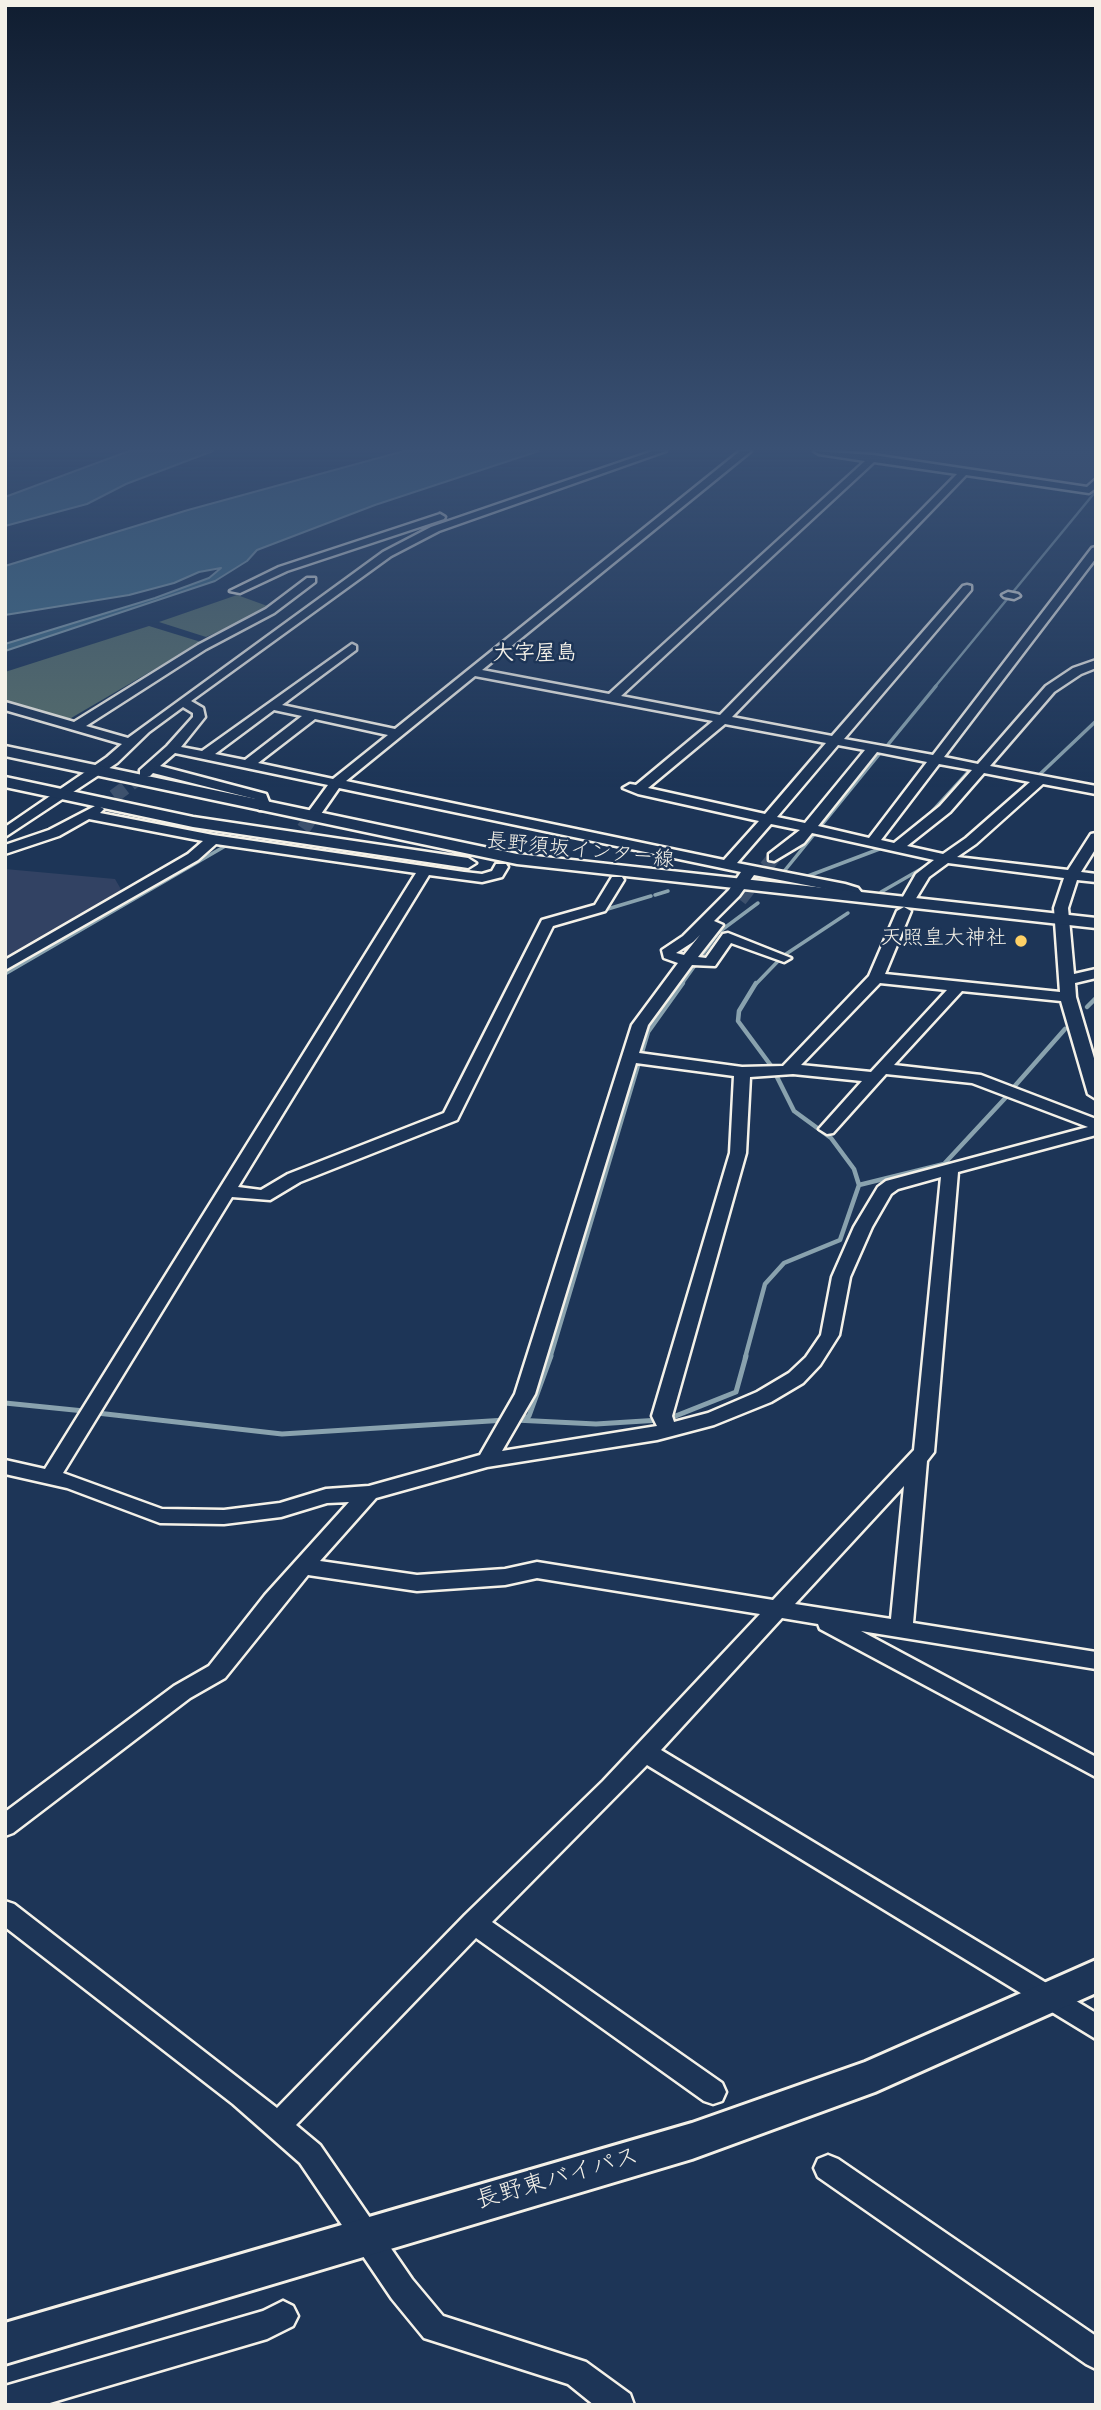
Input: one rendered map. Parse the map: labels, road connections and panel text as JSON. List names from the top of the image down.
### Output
{
  "streets": {
    "highway": ["長野東バイパス"],
    "main road": ["長野須坂インター線"]
  },
  "districts": ["大字屋島"],
  "places": ["天照皇大神社"]
}
